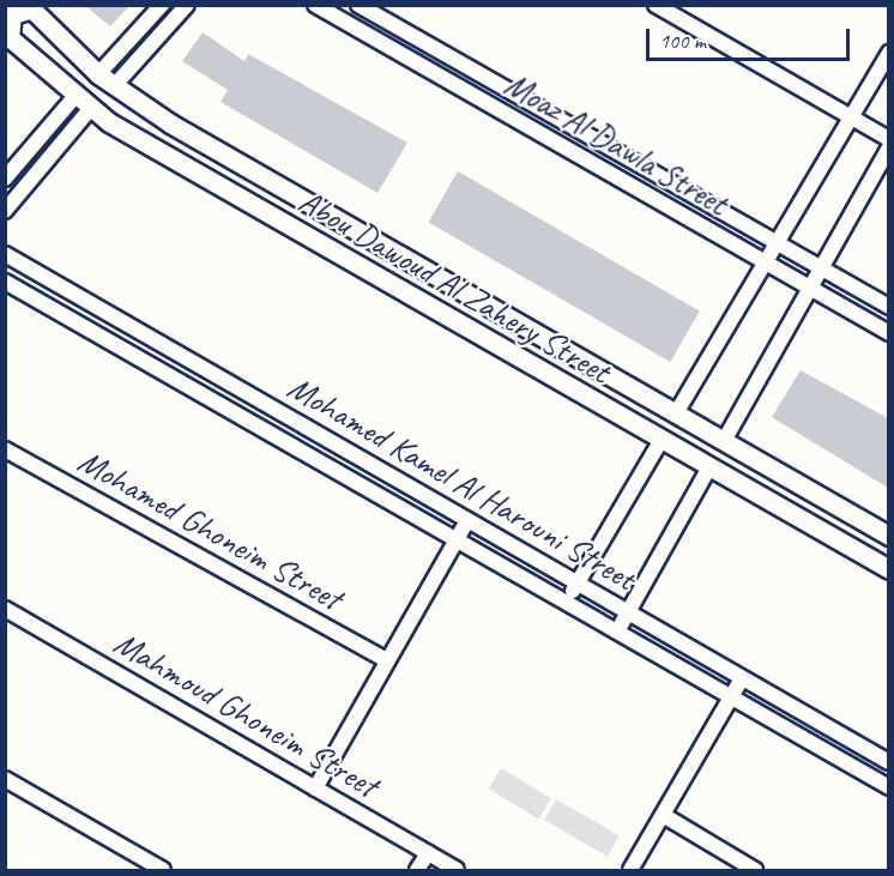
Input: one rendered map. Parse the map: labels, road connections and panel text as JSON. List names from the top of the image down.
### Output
{
  "streets": {
    "street": [
      "Moaz Al Dawla Street",
      "Abou Dawoud Al Zahery Street",
      "Mohamed Kamel Al Harouni Street",
      "Mohamed Ghoneim Street",
      "Mahmoud Ghoneim Street"
    ]
  },
  "scale_bar": "100 m"
}
